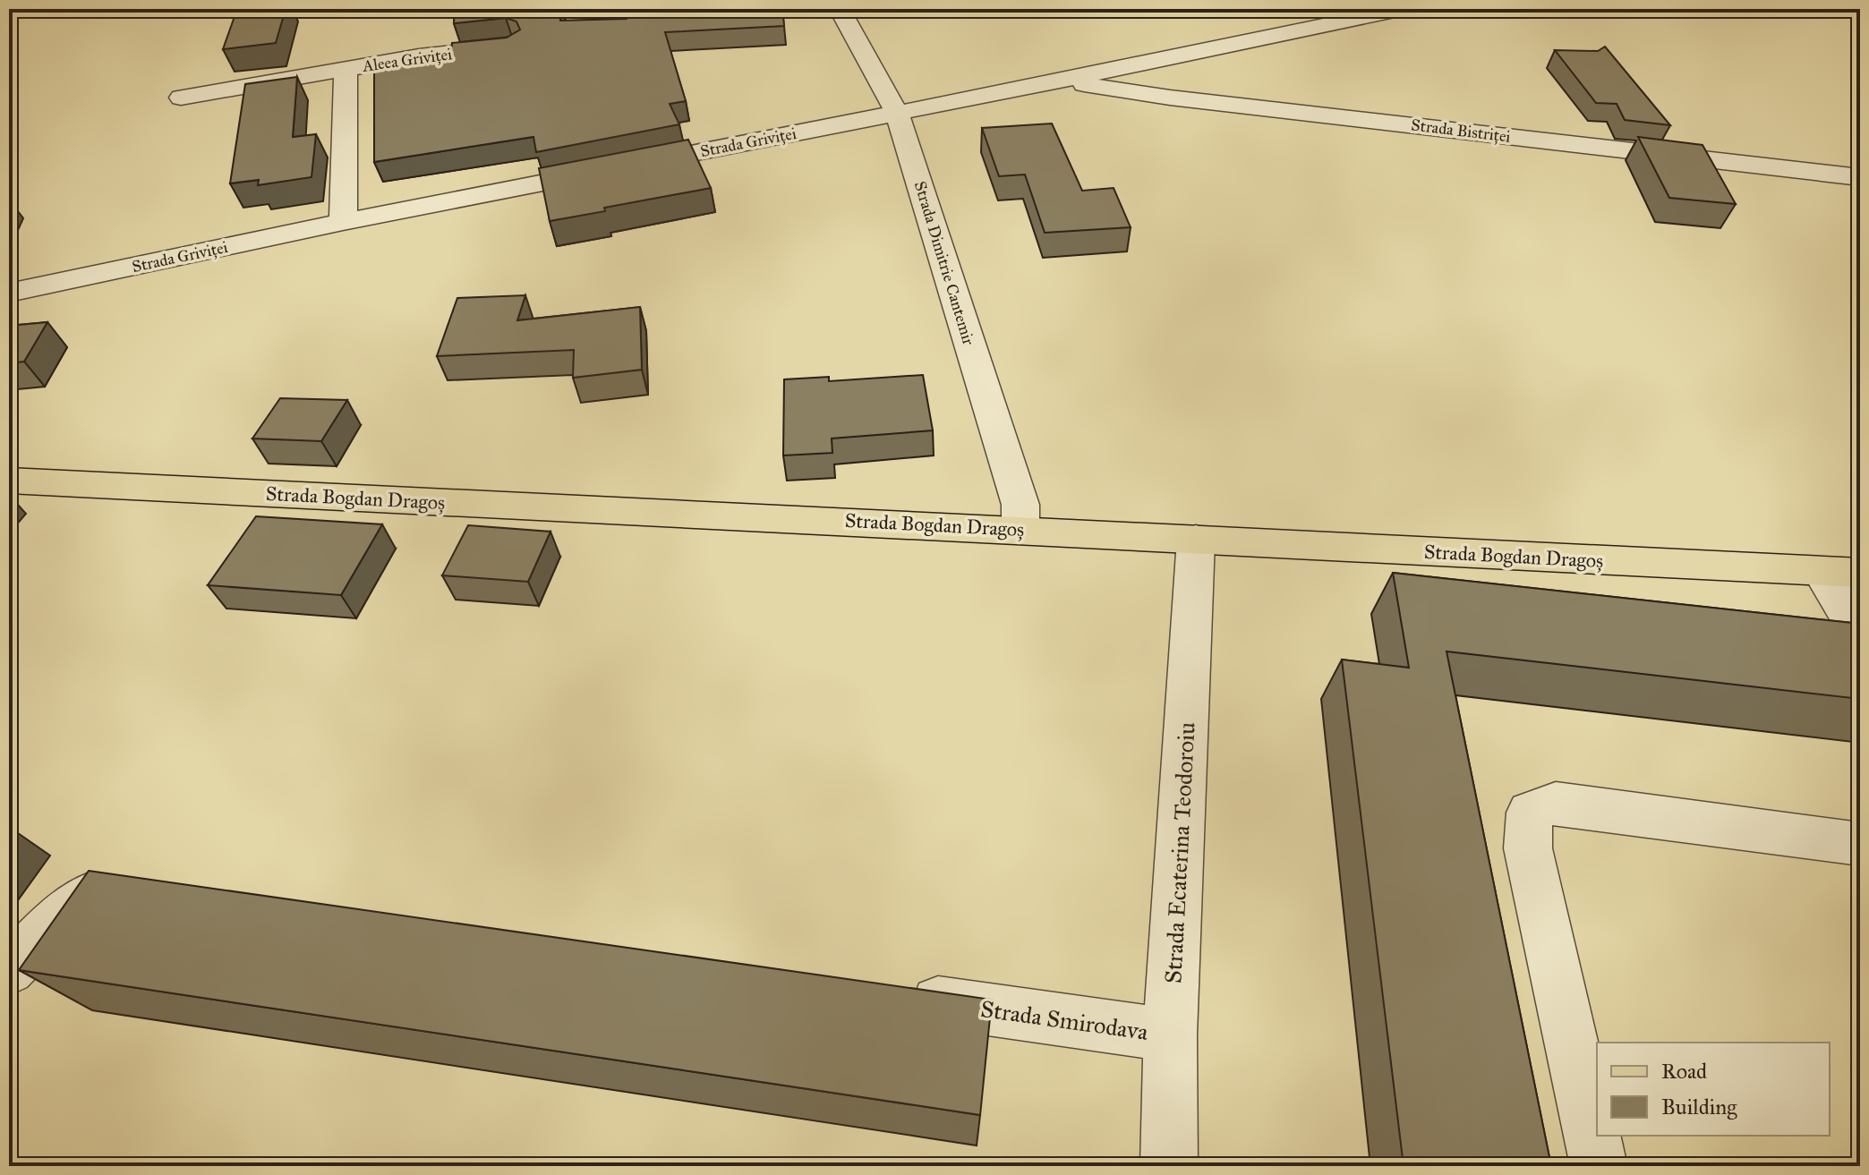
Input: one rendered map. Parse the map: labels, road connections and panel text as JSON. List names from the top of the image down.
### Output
{
  "streets": {
    "main road": ["Strada Bogdan Dragoș"],
    "street": [
      "Aleea Griviței",
      "Strada Bistriței",
      "Strada Griviței",
      "Strada Dimitrie Cantemir",
      "Strada Ecaterina Teodoroiu",
      "Strada Smirodava"
    ]
  },
  "crossings": [
    ["Aleea Griviței", "Strada Griviței"],
    ["Strada Bistriței", "Strada Griviței"],
    ["Strada Griviței", "Strada Dimitrie Cantemir"],
    ["Strada Dimitrie Cantemir", "Strada Bogdan Dragoș"],
    ["Strada Bogdan Dragoș", "Strada Ecaterina Teodoroiu"],
    ["Strada Ecaterina Teodoroiu", "Strada Smirodava"]
  ],
  "legend": ["Road", "Building"]
}
